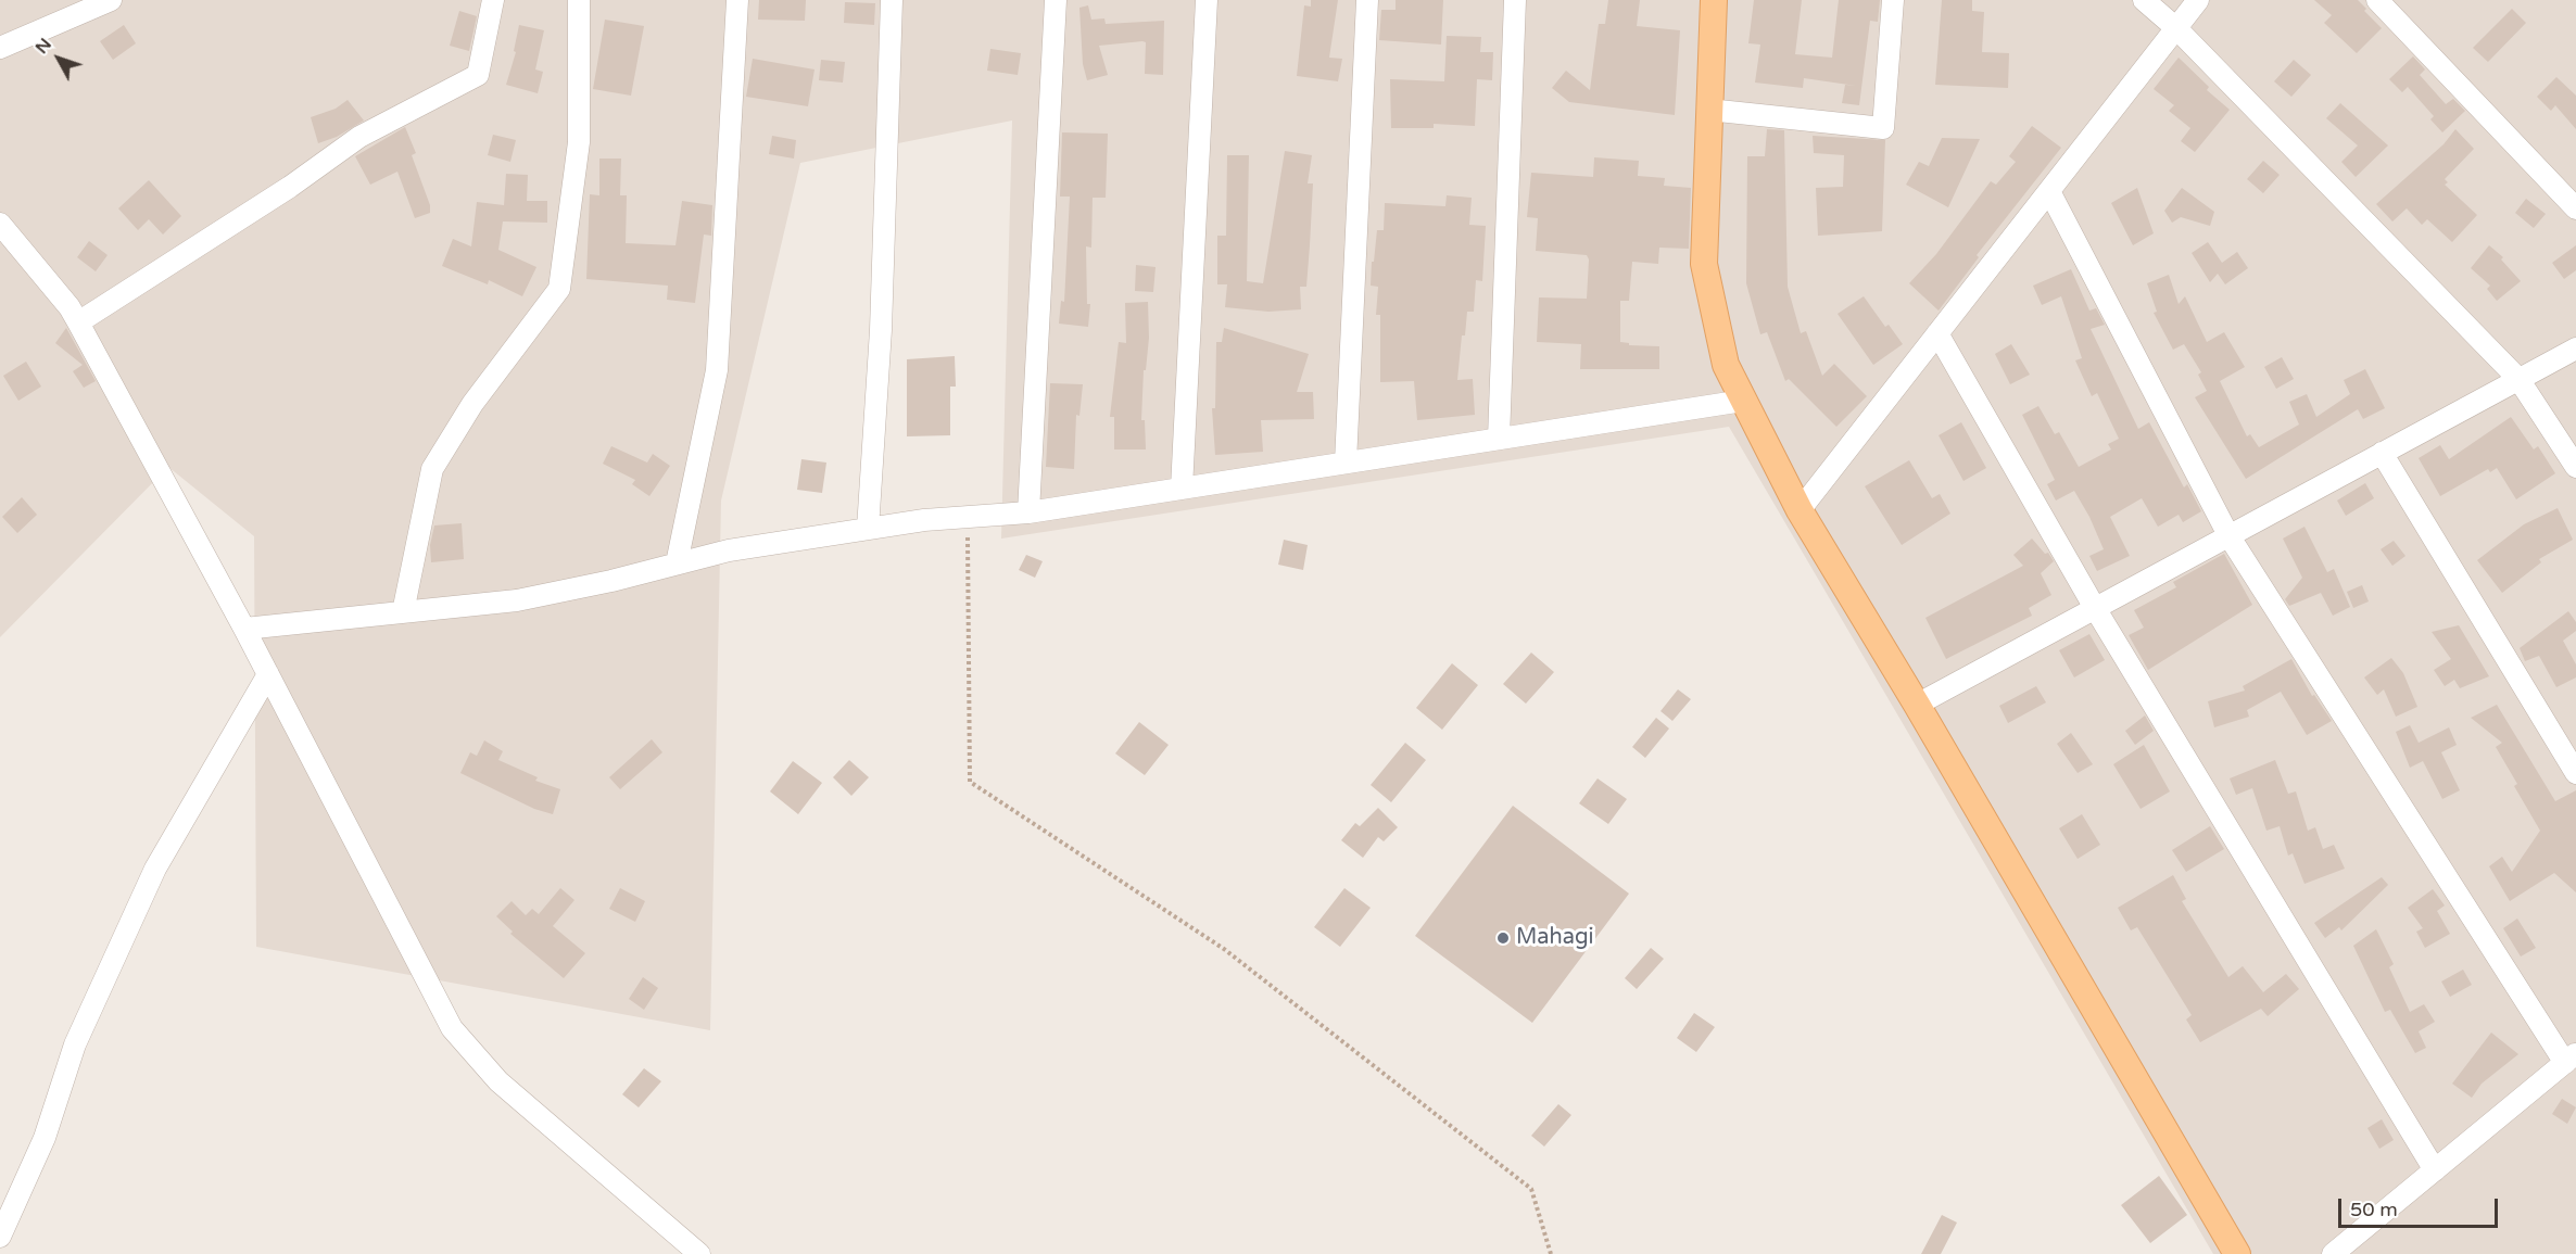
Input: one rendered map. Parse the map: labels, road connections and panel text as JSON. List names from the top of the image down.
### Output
{
  "places": ["Mahagi"],
  "scale_bar": "50 m",
  "north": "top left"
}
